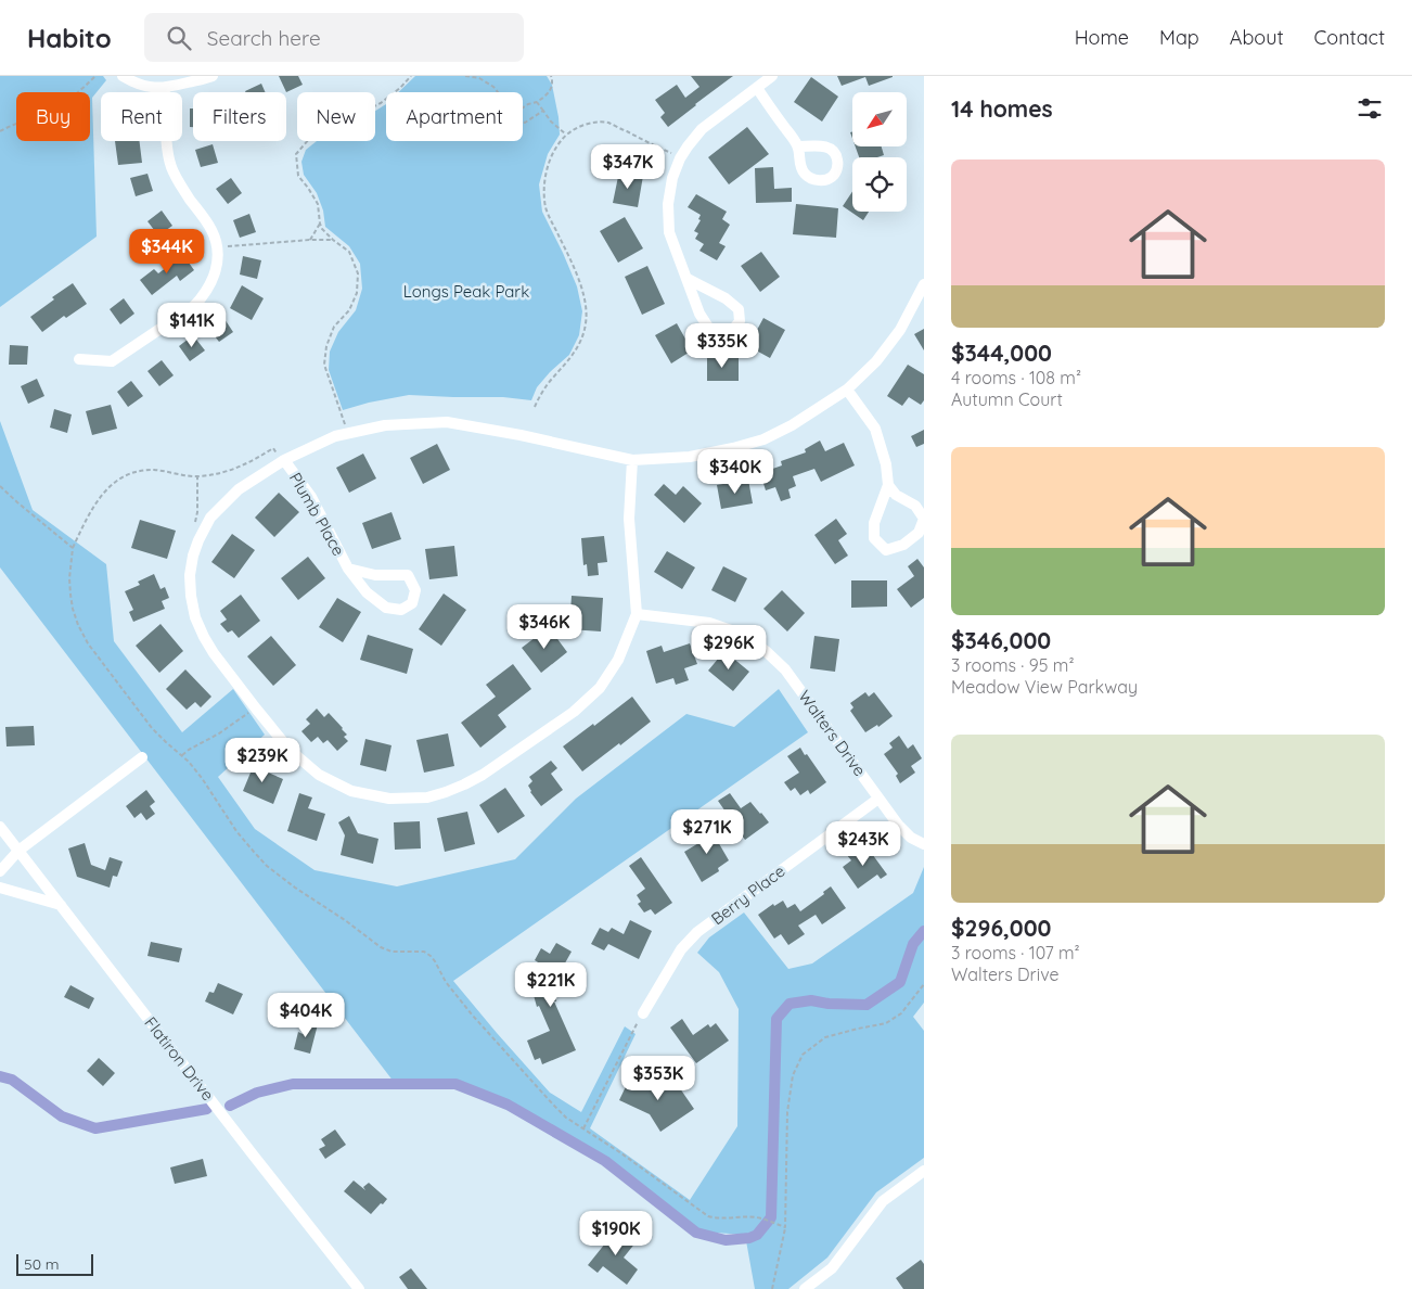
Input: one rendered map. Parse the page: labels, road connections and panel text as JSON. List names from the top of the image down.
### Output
{
  "streets": {
    "street": [
      "Plumb Place",
      "Walters Drive",
      "Berry Place",
      "Flatiron Drive"
    ]
  },
  "crossings": [
    ["Walters Drive", "Berry Place"]
  ],
  "parks": ["Longs Peak Park"],
  "scale_bar": "50 m",
  "north": "bottom left",
  "page": {
    "header": "Habito",
    "search": "Search here",
    "nav": [
      "Home",
      "Map",
      "About",
      "Contact"
    ],
    "heading": "14 homes",
    "chip": [
      "Buy",
      "Rent",
      "Filters",
      "New",
      "Apartment"
    ],
    "list": [
      {
        "name": "$344,000",
        "note": "4 rooms · 108 m² · Autumn Court"
      },
      {
        "name": "$346,000",
        "note": "3 rooms · 95 m² · Meadow View Parkway"
      },
      {
        "name": "$296,000",
        "note": "3 rooms · 107 m² · Walters Drive"
      }
    ],
    "price": [
      "$347K",
      "$344K",
      "$141K",
      "$335K",
      "$340K",
      "$346K",
      "$296K",
      "$239K",
      "$271K",
      "$243K",
      "$221K",
      "$404K",
      "$353K",
      "$190K"
    ],
    "scale": "50 m"
  }
}
